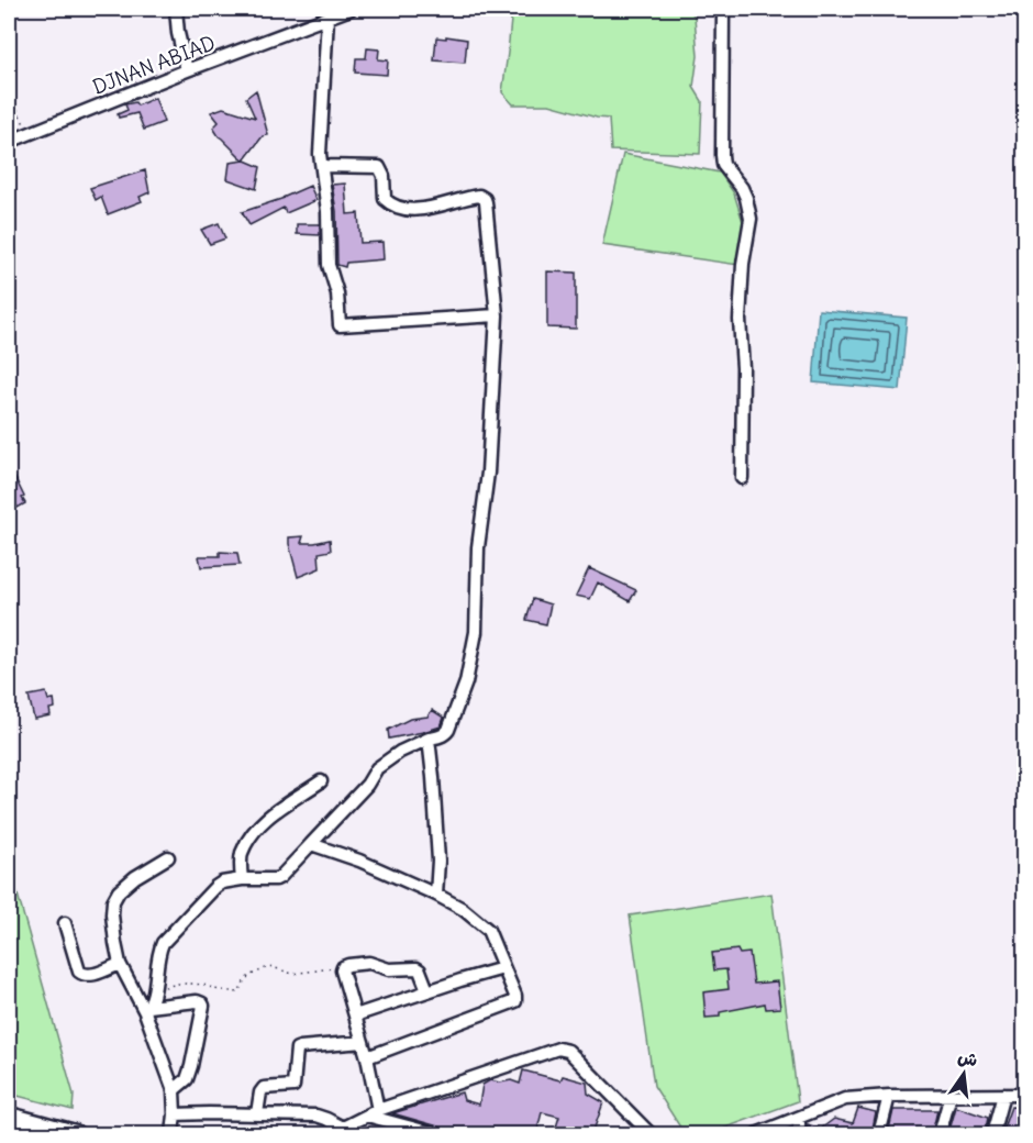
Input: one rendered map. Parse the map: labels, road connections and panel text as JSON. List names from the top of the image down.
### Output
{
  "streets": {
    "street": ["DJNAN ABIAD"]
  },
  "north": "top"
}
